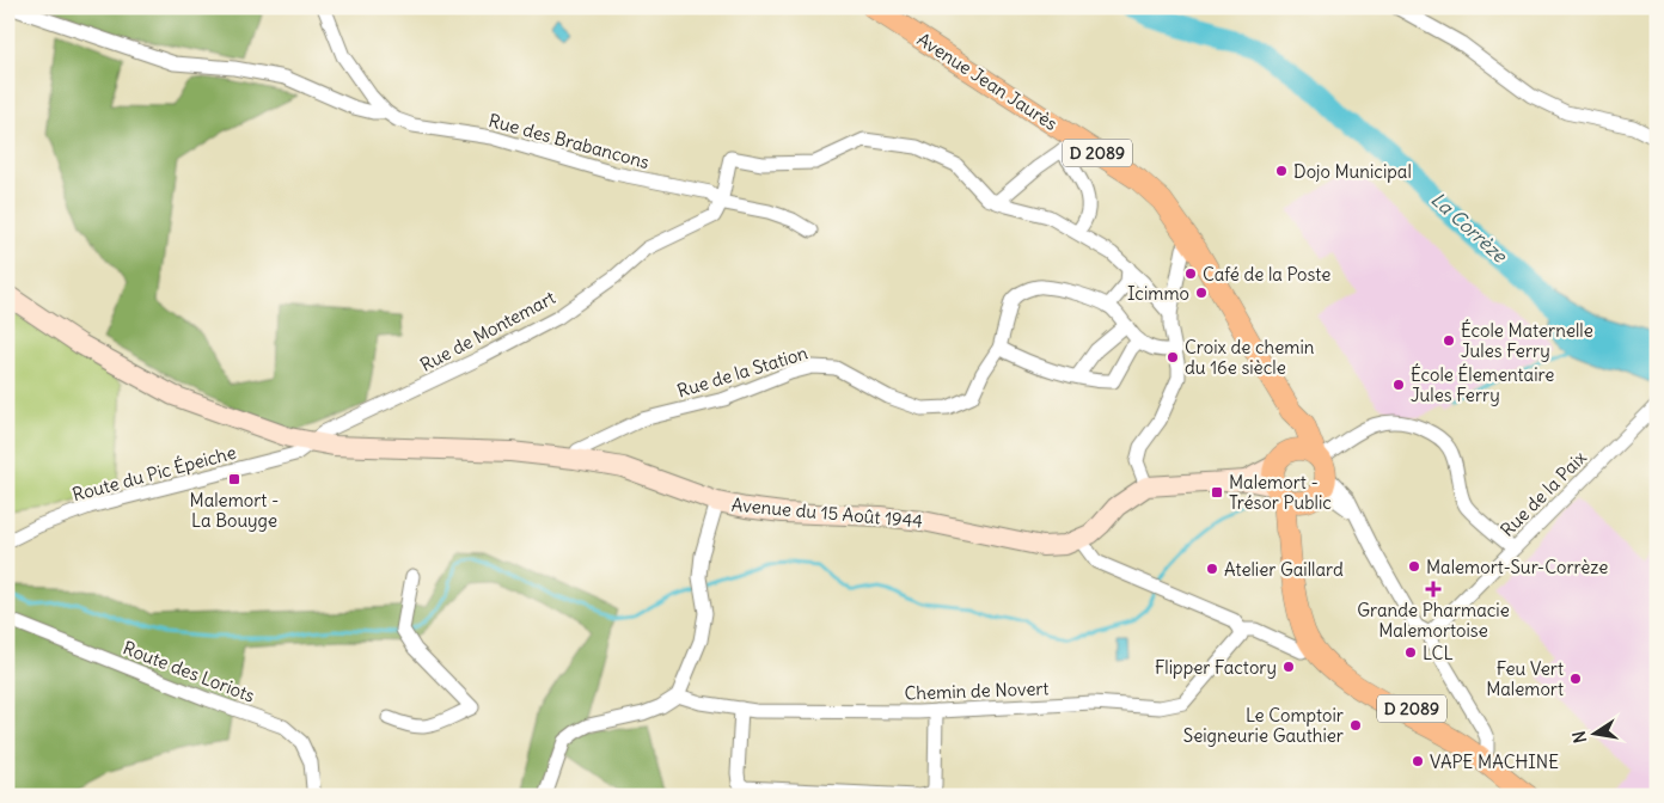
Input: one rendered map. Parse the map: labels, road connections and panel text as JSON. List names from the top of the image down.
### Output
{
  "streets": {
    "main road": ["Avenue Jean Jaurès", "D 2089", "Avenue du 15 Août 1944"],
    "street": [
      "Rue des Brabancons",
      "Rue de Montemart",
      "Rue de la Station",
      "Route du Pic Épeiche",
      "Rue de la Paix",
      "Route des Loriots",
      "Chemin de Novert"
    ]
  },
  "crossings": [
    ["Avenue Jean Jaurès", "D 2089"],
    ["Avenue Jean Jaurès", "Rue de la Paix"],
    ["Rue des Brabancons", "Rue de Montemart"],
    ["Rue de Montemart", "Route du Pic Épeiche"],
    ["Rue de Montemart", "Avenue du 15 Août 1944"],
    ["Rue de la Station", "Avenue du 15 Août 1944"],
    ["Route du Pic Épeiche", "Avenue du 15 Août 1944"]
  ],
  "water": ["La Corrèze"],
  "places": {
    "other": [
      "Dojo Municipal",
      "Café de la Poste",
      "Icimmo",
      "École Maternelle Jules Ferry",
      "Croix de chemin du 16e siècle",
      "École Élementaire Jules Ferry",
      "Malemort-Sur-Corrèze",
      "Atelier Gaillard",
      "LCL",
      "Flipper Factory",
      "Feu Vert Malemort",
      "Le Comptoir Seigneurie Gauthier",
      "VAPE MACHINE"
    ],
    "transit": ["Malemort - La Bouyge", "Malemort - Trésor Public"],
    "health": ["Grande Pharmacie Malemortoise"]
  },
  "north": "left"
}
